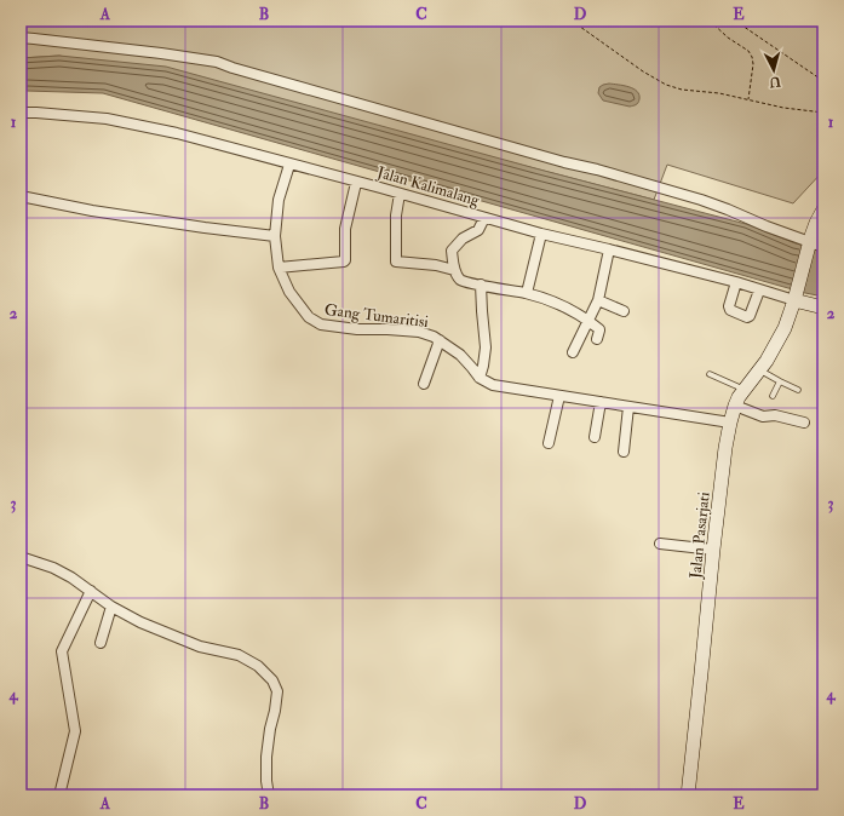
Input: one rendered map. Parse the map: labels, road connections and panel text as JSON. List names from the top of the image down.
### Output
{
  "streets": {
    "main road": ["Jalan Kalimalang", "Jalan Pasarjati"],
    "street": ["Gang Tumaritisi"]
  },
  "crossings": [
    ["Jalan Kalimalang", "Gang Tumaritisi"],
    ["Jalan Kalimalang", "Jalan Pasarjati"],
    ["Gang Tumaritisi", "Jalan Pasarjati"]
  ],
  "north": "bottom",
  "grid": {
    "columns": [
      "A",
      "B",
      "C",
      "D",
      "E"
    ],
    "rows": [
      "1",
      "2",
      "3",
      "4"
    ]
  }
}
